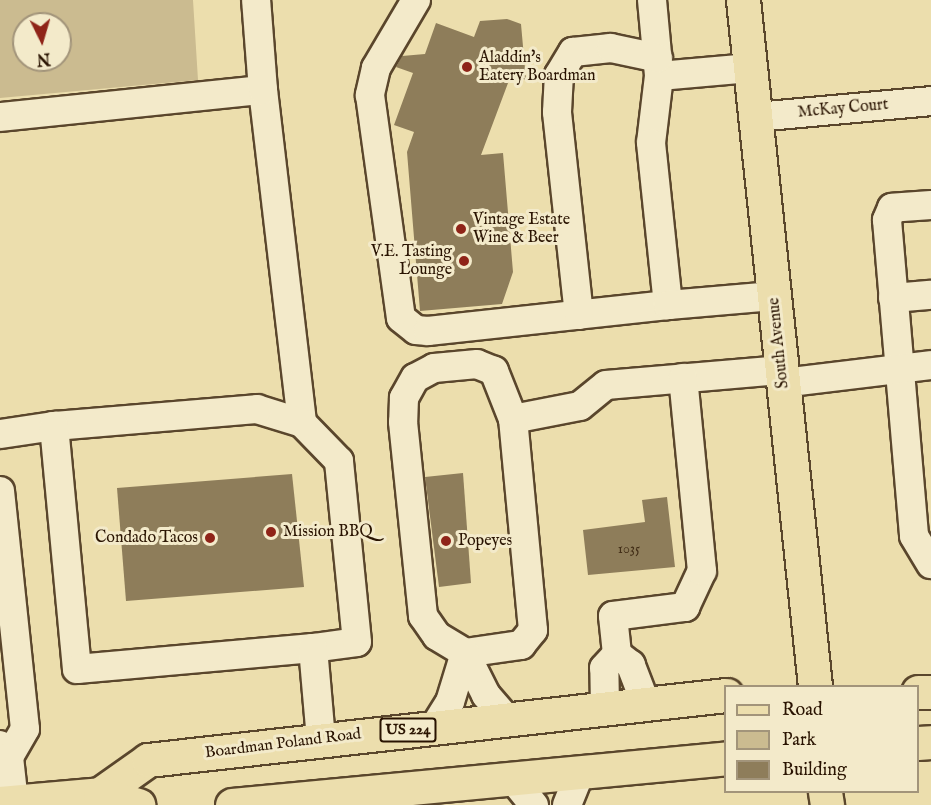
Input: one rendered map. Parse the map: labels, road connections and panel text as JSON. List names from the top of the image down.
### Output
{
  "streets": {
    "main road": ["South Avenue", "US 224", "Boardman Poland Road"],
    "street": ["McKay Court"]
  },
  "crossings": [
    ["McKay Court", "South Avenue"]
  ],
  "places": [
    "Aladdin's Eatery Boardman",
    "Vintage Estate Wine & Beer",
    "V.E. Tasting Lounge",
    "Mission BBQ",
    "Condado Tacos",
    "Popeyes"
  ],
  "house_numbers": ["1035"],
  "legend": ["Road", "Park", "Building"],
  "north": "bottom"
}
